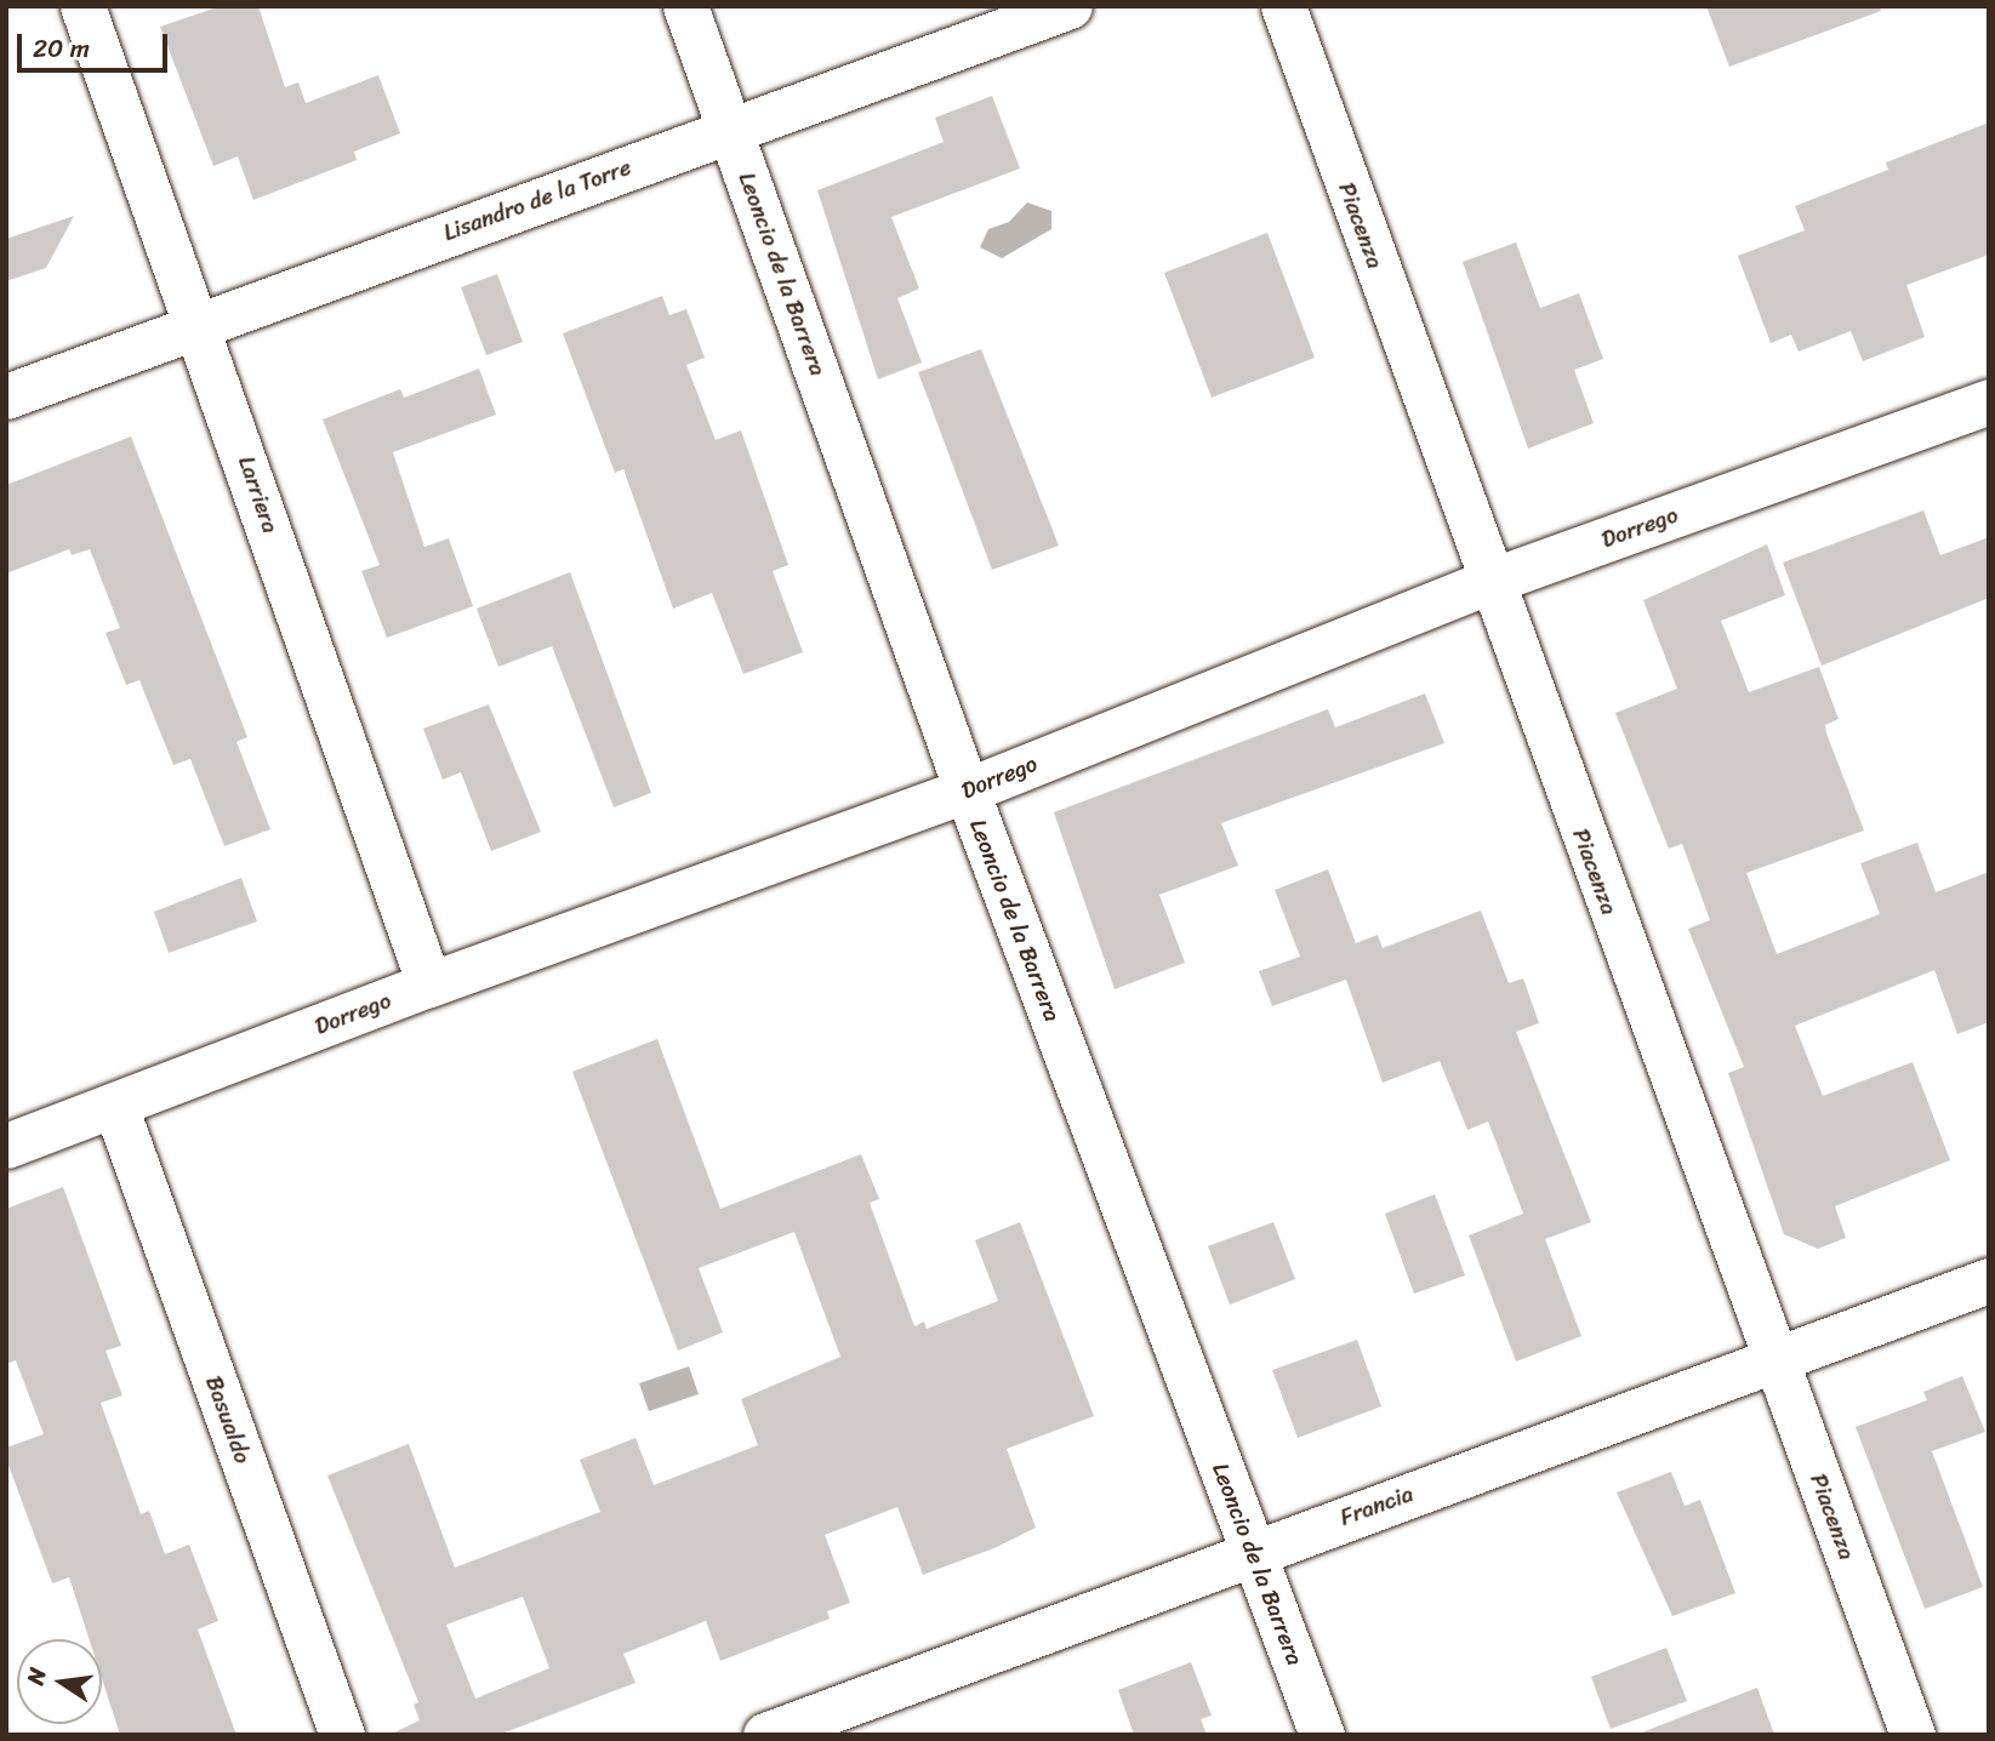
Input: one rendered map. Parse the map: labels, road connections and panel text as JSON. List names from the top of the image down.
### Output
{
  "streets": {
    "street": [
      "Lisandro de la Torre",
      "Piacenza",
      "Leoncio de la Barrera",
      "Larriera",
      "Dorrego",
      "Basualdo",
      "Francia"
    ]
  },
  "crossings": [
    ["Lisandro de la Torre", "Leoncio de la Barrera"],
    ["Lisandro de la Torre", "Larriera"],
    ["Piacenza", "Dorrego"],
    ["Piacenza", "Francia"],
    ["Leoncio de la Barrera", "Dorrego"],
    ["Leoncio de la Barrera", "Francia"],
    ["Larriera", "Dorrego"],
    ["Dorrego", "Basualdo"]
  ],
  "scale_bar": "20 m",
  "north": "left"
}
